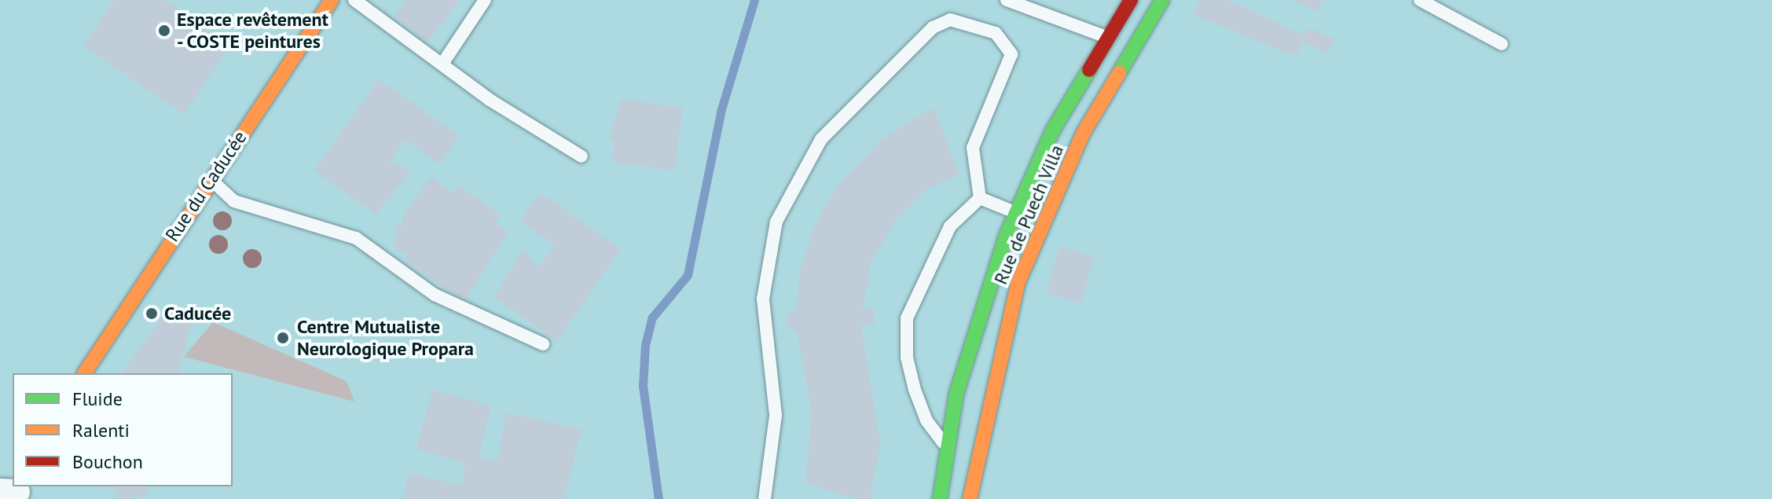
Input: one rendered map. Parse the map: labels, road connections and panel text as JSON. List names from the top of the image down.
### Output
{
  "streets": {
    "main road": ["Rue du Caducée", "Rue de Puech Villa"]
  },
  "places": ["Espace revêtement - COSTE peintures", "Caducée", "Centre Mutualiste Neurologique Propara"],
  "legend": ["Fluide", "Ralenti", "Bouchon"]
}
